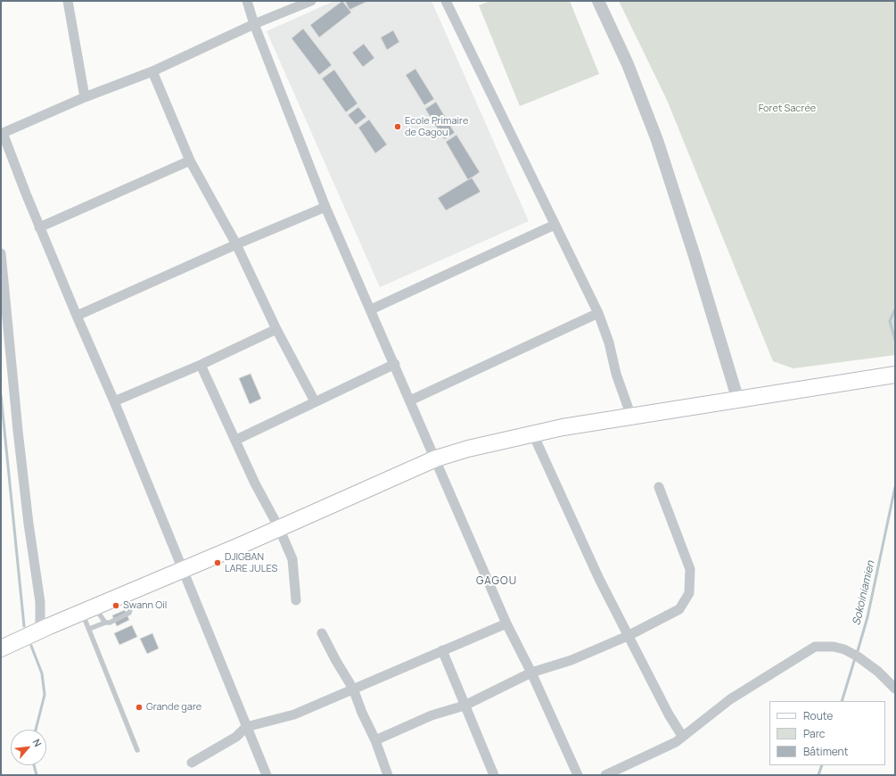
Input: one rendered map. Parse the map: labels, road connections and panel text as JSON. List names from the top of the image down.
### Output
{
  "districts": ["GAGOU"],
  "water": ["Sokoiniamien"],
  "parks": ["Foret Sacrée"],
  "places": [
    "Ecole Primaire de Gagou",
    "DJIGBAN LARE JULES",
    "Swann Oil",
    "Grande gare"
  ],
  "legend": ["Route", "Parc", "Bâtiment"],
  "north": "top right"
}
